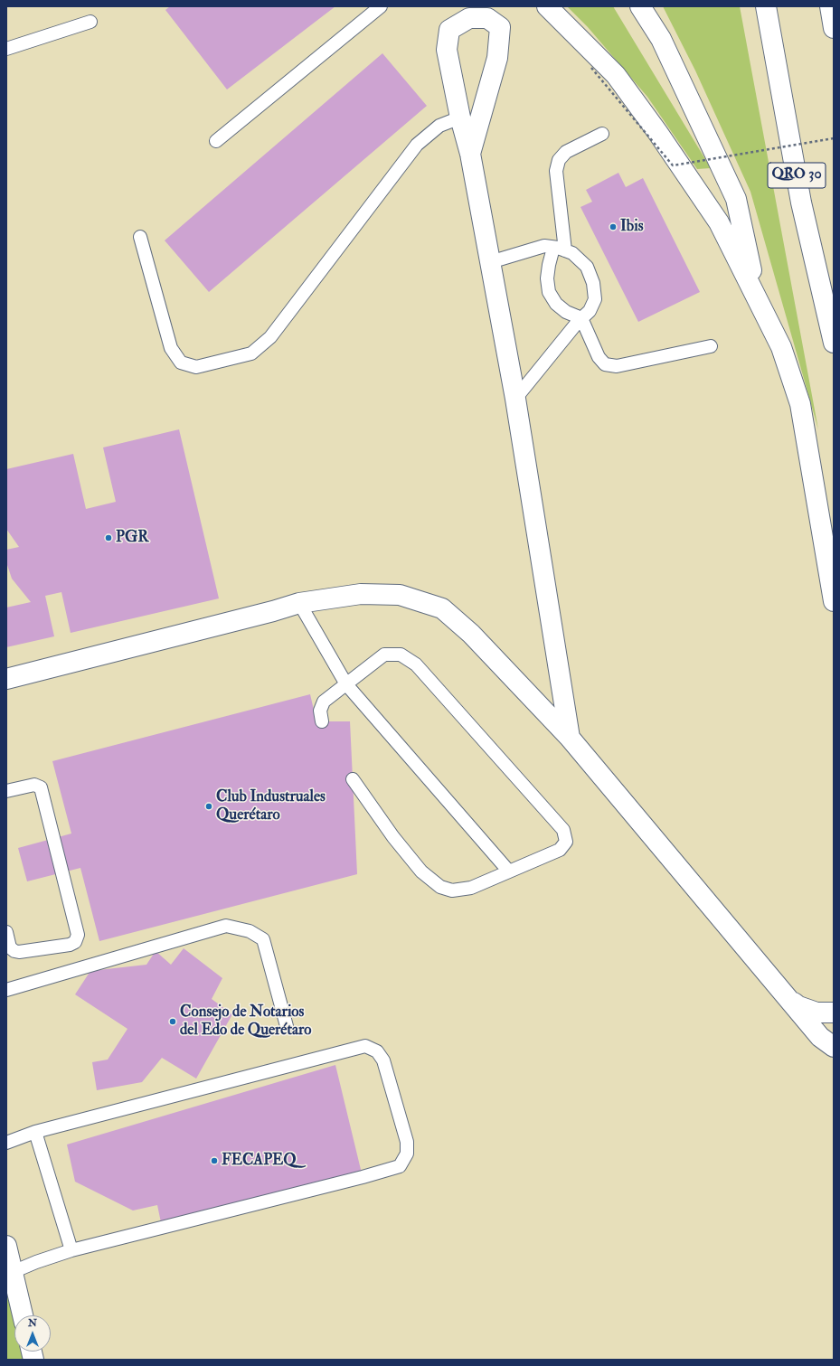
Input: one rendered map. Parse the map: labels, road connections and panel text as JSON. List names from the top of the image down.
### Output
{
  "streets": {
    "main road": ["QRO 30"]
  },
  "places": [
    "Ibis",
    "PGR",
    "Club Industruales Querétaro",
    "Consejo de Notarios del Edo de Querétaro",
    "FECAPEQ"
  ],
  "north": "top"
}
